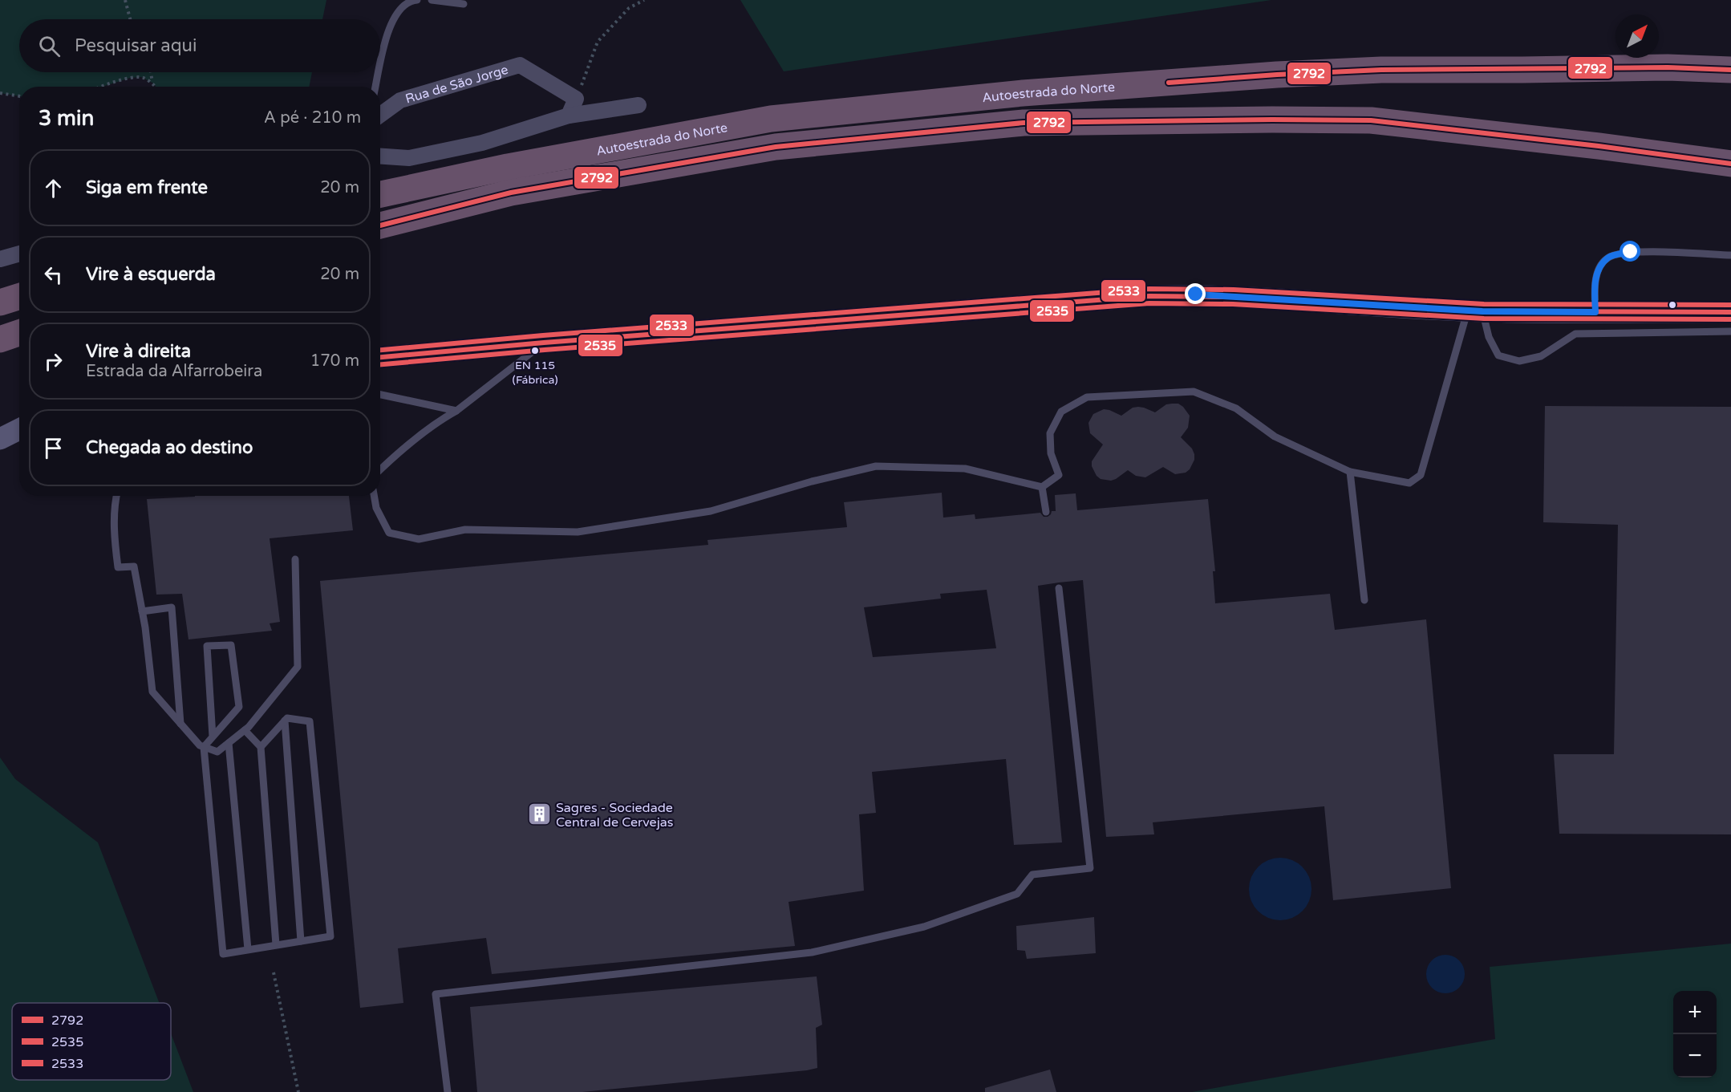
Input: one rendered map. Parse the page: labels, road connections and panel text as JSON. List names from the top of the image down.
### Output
{
  "streets": {
    "highway": ["Autoestrada do Norte"],
    "street": ["Rua de São Jorge"]
  },
  "places": {
    "other": ["EN 115 (Fábrica)"],
    "building": ["Sagres - Sociedade Central de Cervejas"]
  },
  "lines": ["transit line 2792", "transit line 2533", "transit line 2535"],
  "legend": ["2792", "2535", "2533"],
  "north": "top right",
  "page": {
    "search": "Pesquisar aqui",
    "heading": ["3 min", "A pé · 210 m"],
    "list": [
      ["Siga em frente", "20 m"],
      ["Vire à esquerda", "20 m"],
      ["Vire à direita", "Estrada da Alfarrobeira", "170 m"],
      "Chegada ao destino"
    ],
    "map_buttons": ["+", "−"]
  }
}
